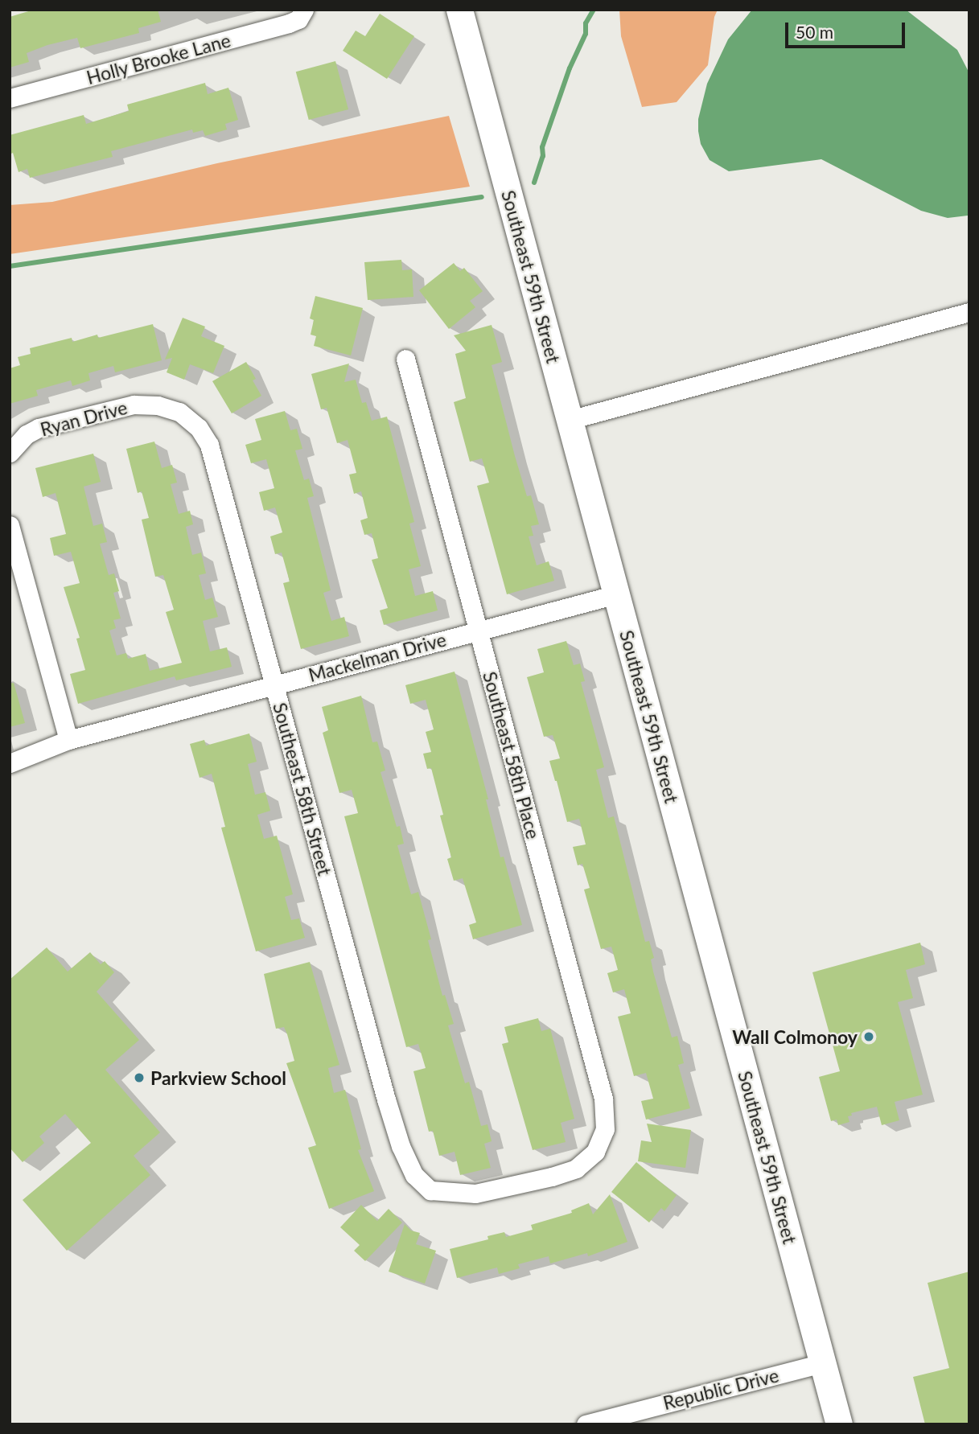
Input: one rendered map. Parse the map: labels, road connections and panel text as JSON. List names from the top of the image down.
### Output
{
  "streets": {
    "main road": ["Southeast 59th Street"],
    "street": [
      "Holly Brooke Lane",
      "Ryan Drive",
      "Mackelman Drive",
      "Southeast 58th Place",
      "Southeast 58th Street",
      "Republic Drive"
    ]
  },
  "crossings": [
    ["Southeast 59th Street", "Mackelman Drive"],
    ["Southeast 59th Street", "Republic Drive"],
    ["Ryan Drive", "Southeast 58th Street"],
    ["Mackelman Drive", "Southeast 58th Place"],
    ["Mackelman Drive", "Southeast 58th Street"],
    ["Southeast 58th Place", "Southeast 58th Street"]
  ],
  "places": ["Wall Colmonoy", "Parkview School"],
  "scale_bar": "50 m"
}
